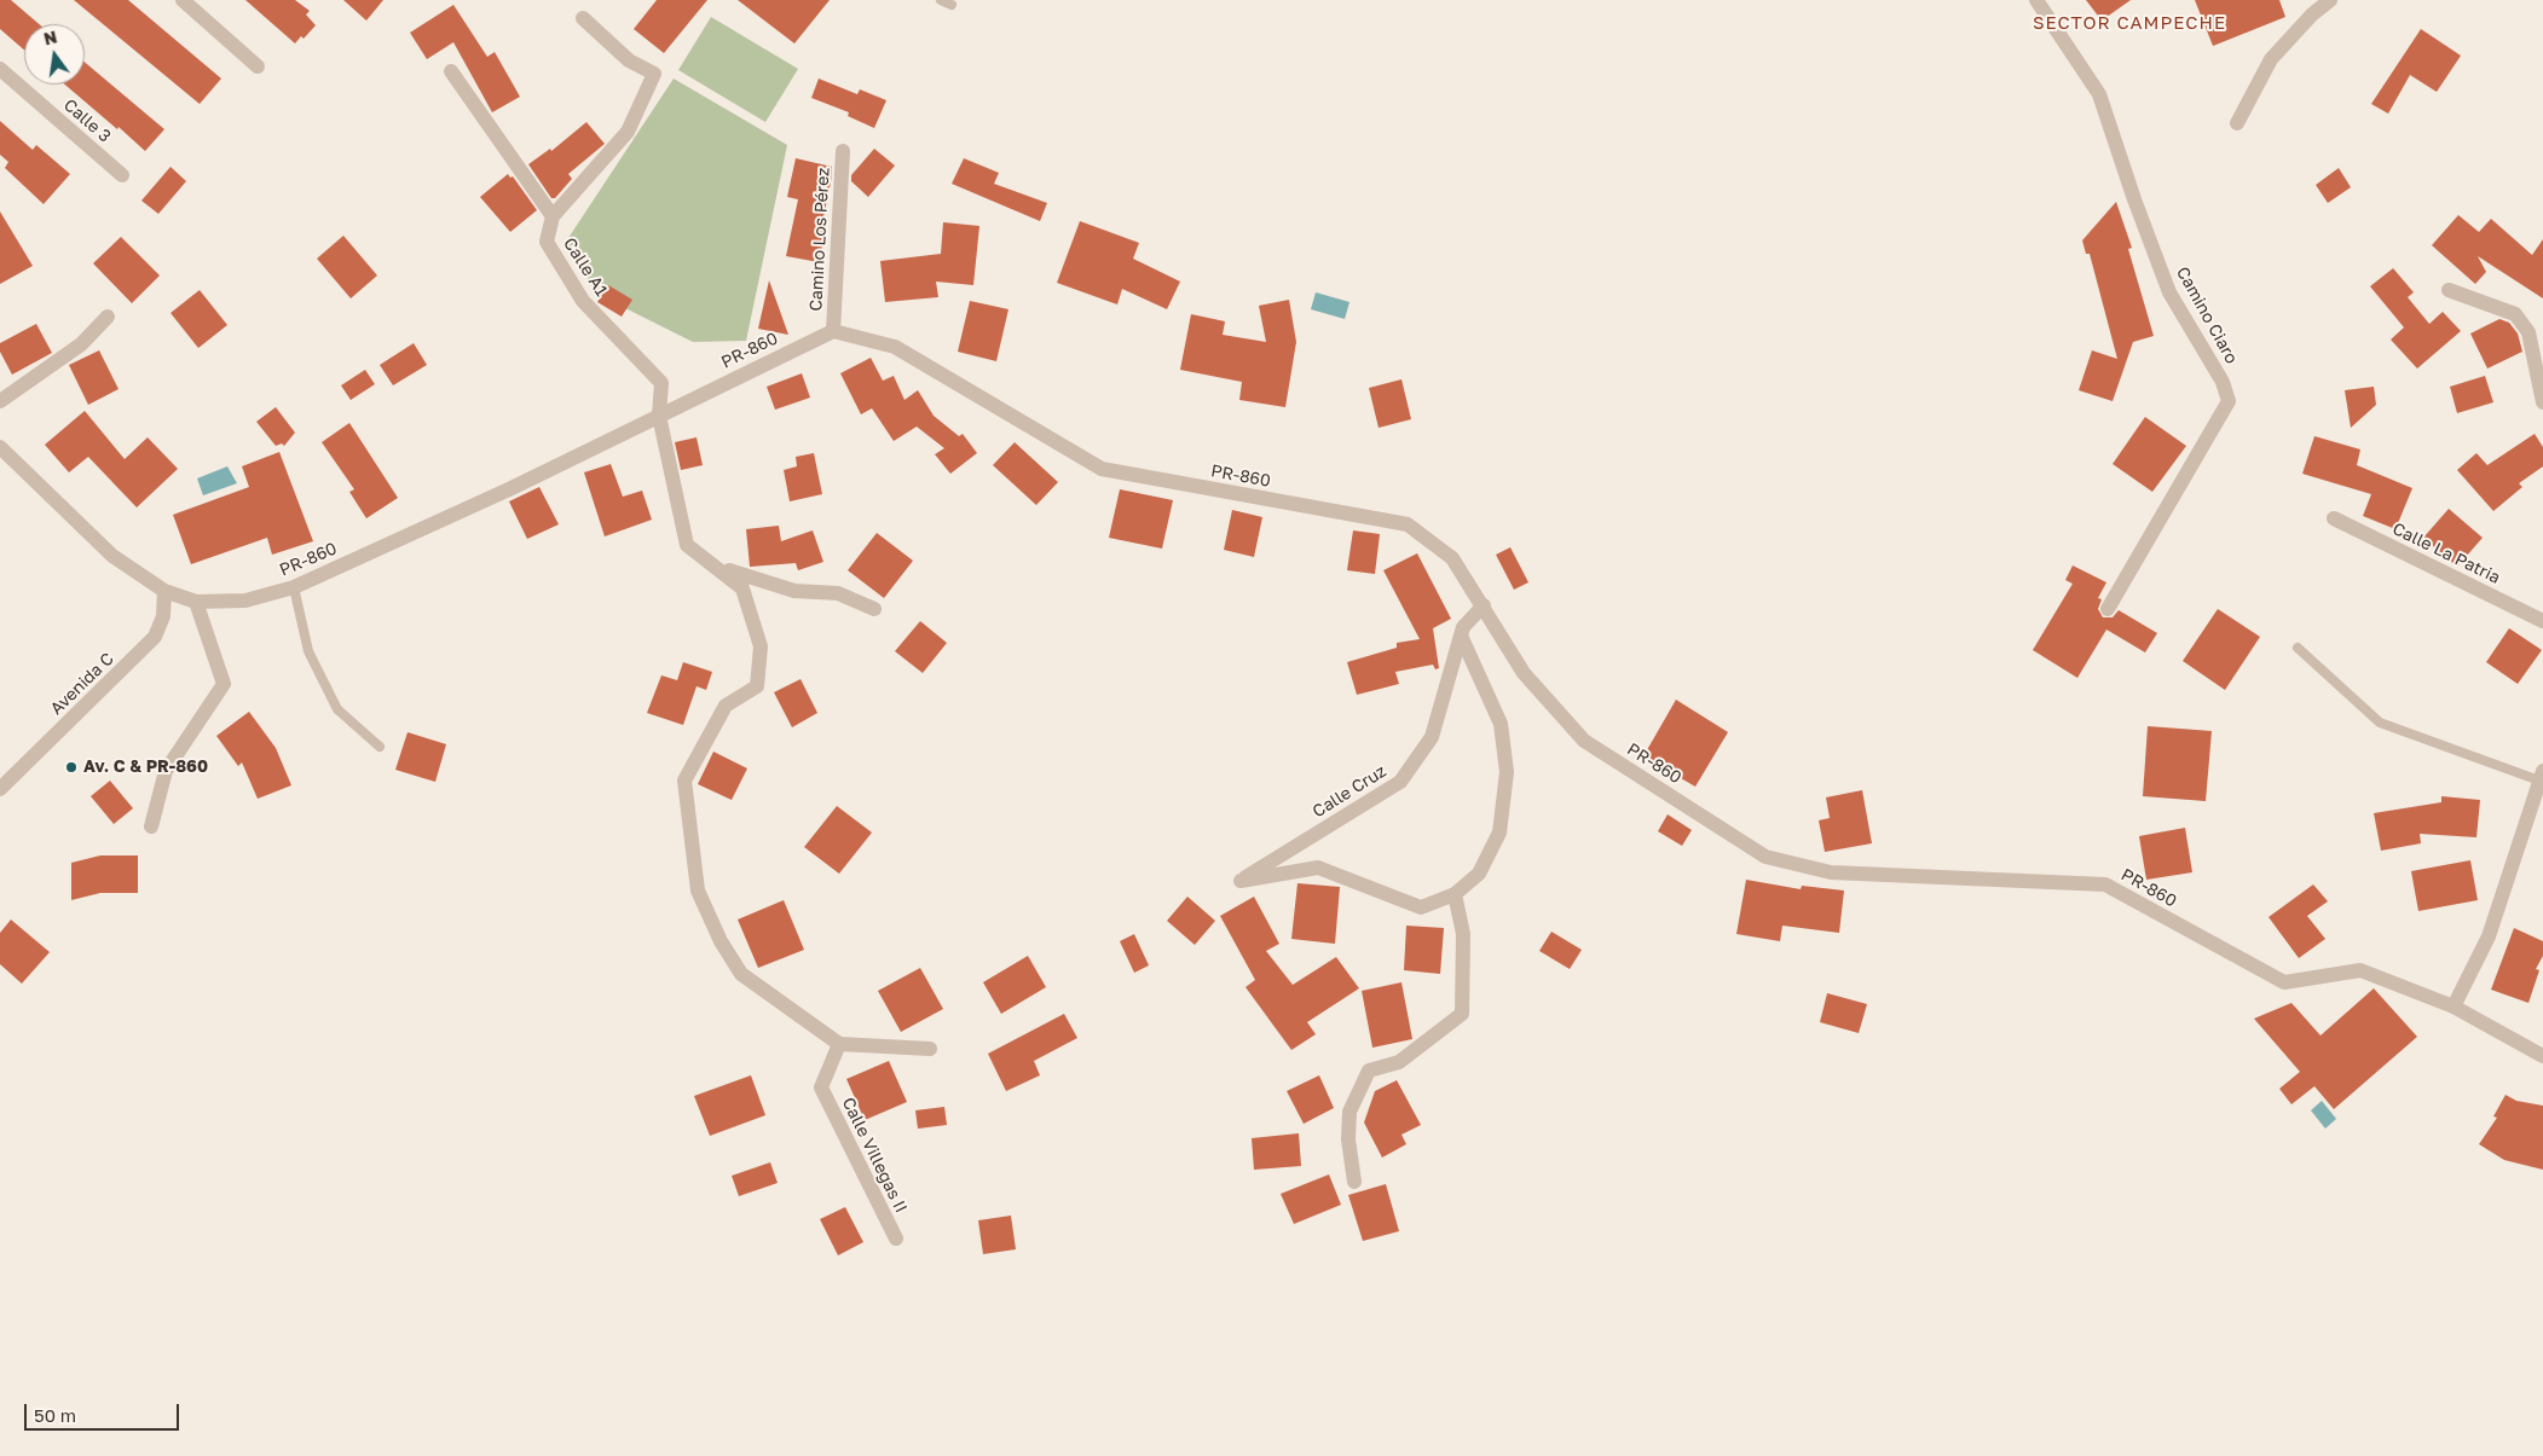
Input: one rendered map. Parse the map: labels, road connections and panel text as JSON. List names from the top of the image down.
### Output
{
  "streets": {
    "street": [
      "Calle 3",
      "Camino Los Pérez",
      "Calle A1",
      "Camino Ciaro",
      "PR-860",
      "Calle La Patria",
      "Avenida C",
      "Calle Cruz",
      "Calle Villegas II"
    ]
  },
  "crossings": [
    ["Camino Los Pérez", "PR-860"],
    ["Calle A1", "PR-860"],
    ["PR-860", "Avenida C"],
    ["PR-860", "Calle Cruz"]
  ],
  "districts": ["SECTOR CAMPECHE"],
  "places": ["Av. C & PR-860"],
  "scale_bar": "50 m",
  "north": "top"
}
